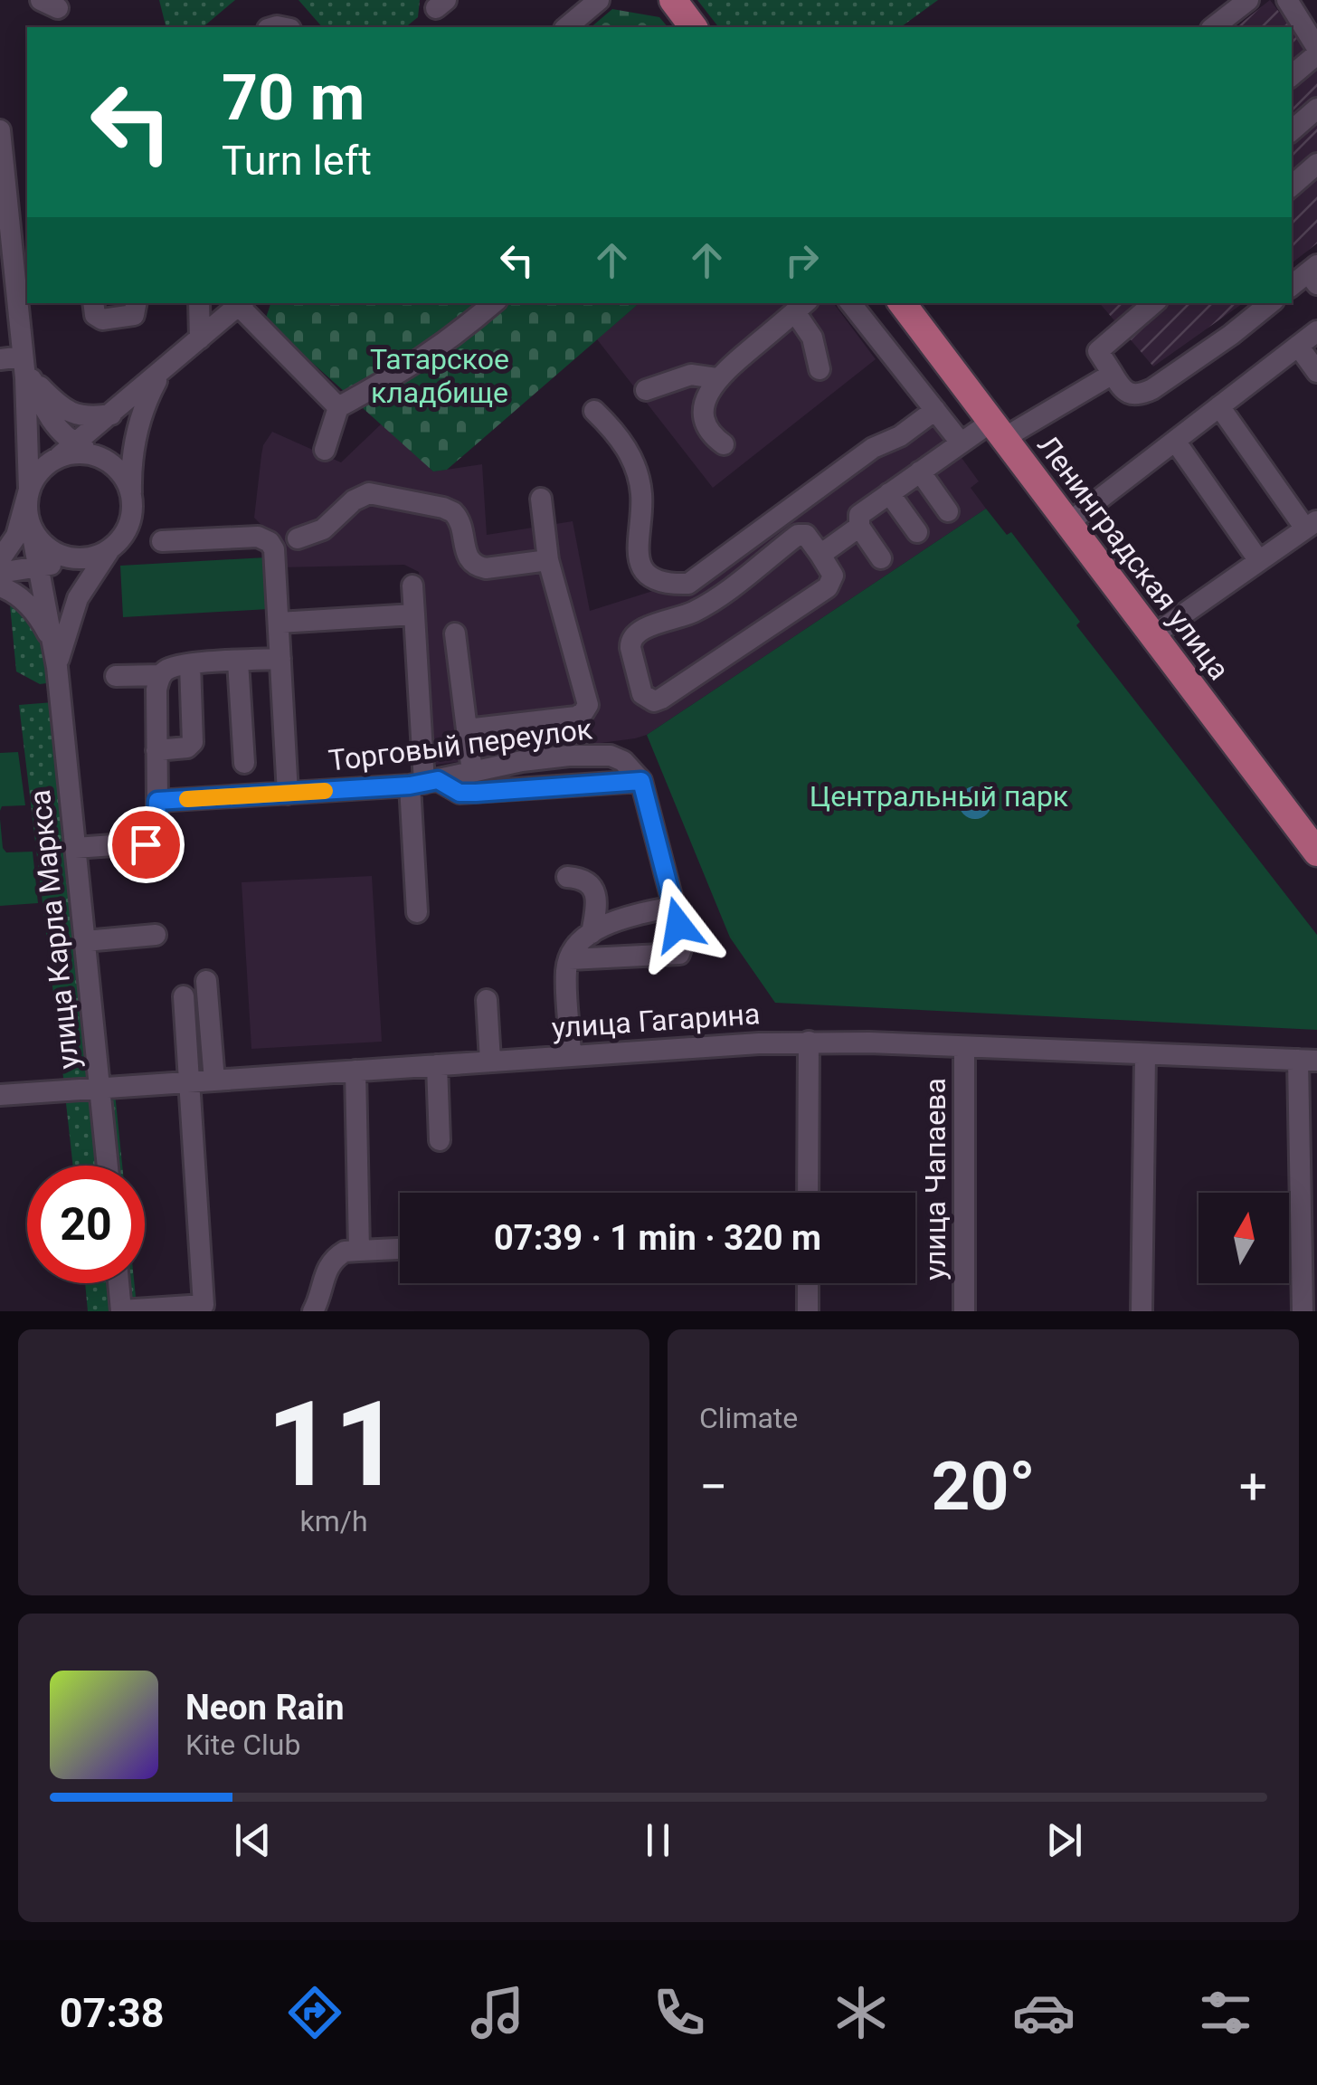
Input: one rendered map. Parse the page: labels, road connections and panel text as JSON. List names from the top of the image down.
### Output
{
  "streets": {
    "main road": ["Ленинградская улица"],
    "street": [
      "Торговый переулок",
      "улица Карла Маркса",
      "улица Гагарина",
      "улица Чапаева"
    ]
  },
  "crossings": [
    ["улица Карла Маркса", "улица Гагарина"],
    ["улица Гагарина", "улица Чапаева"]
  ],
  "parks": ["Татарское кладбище", "Центральный парк"],
  "north": "top",
  "page": {
    "turn": ["70 m", "Turn left"],
    "limit": "20",
    "trip": "07:39 · 1 min · 320 m",
    "tile": [
      ["11", "km/h"],
      "Climate"
    ],
    "heat": ["−", "20°", "+"],
    "song": ["Neon Rain", "Kite Club"],
    "tabs": "07:38"
  }
}
